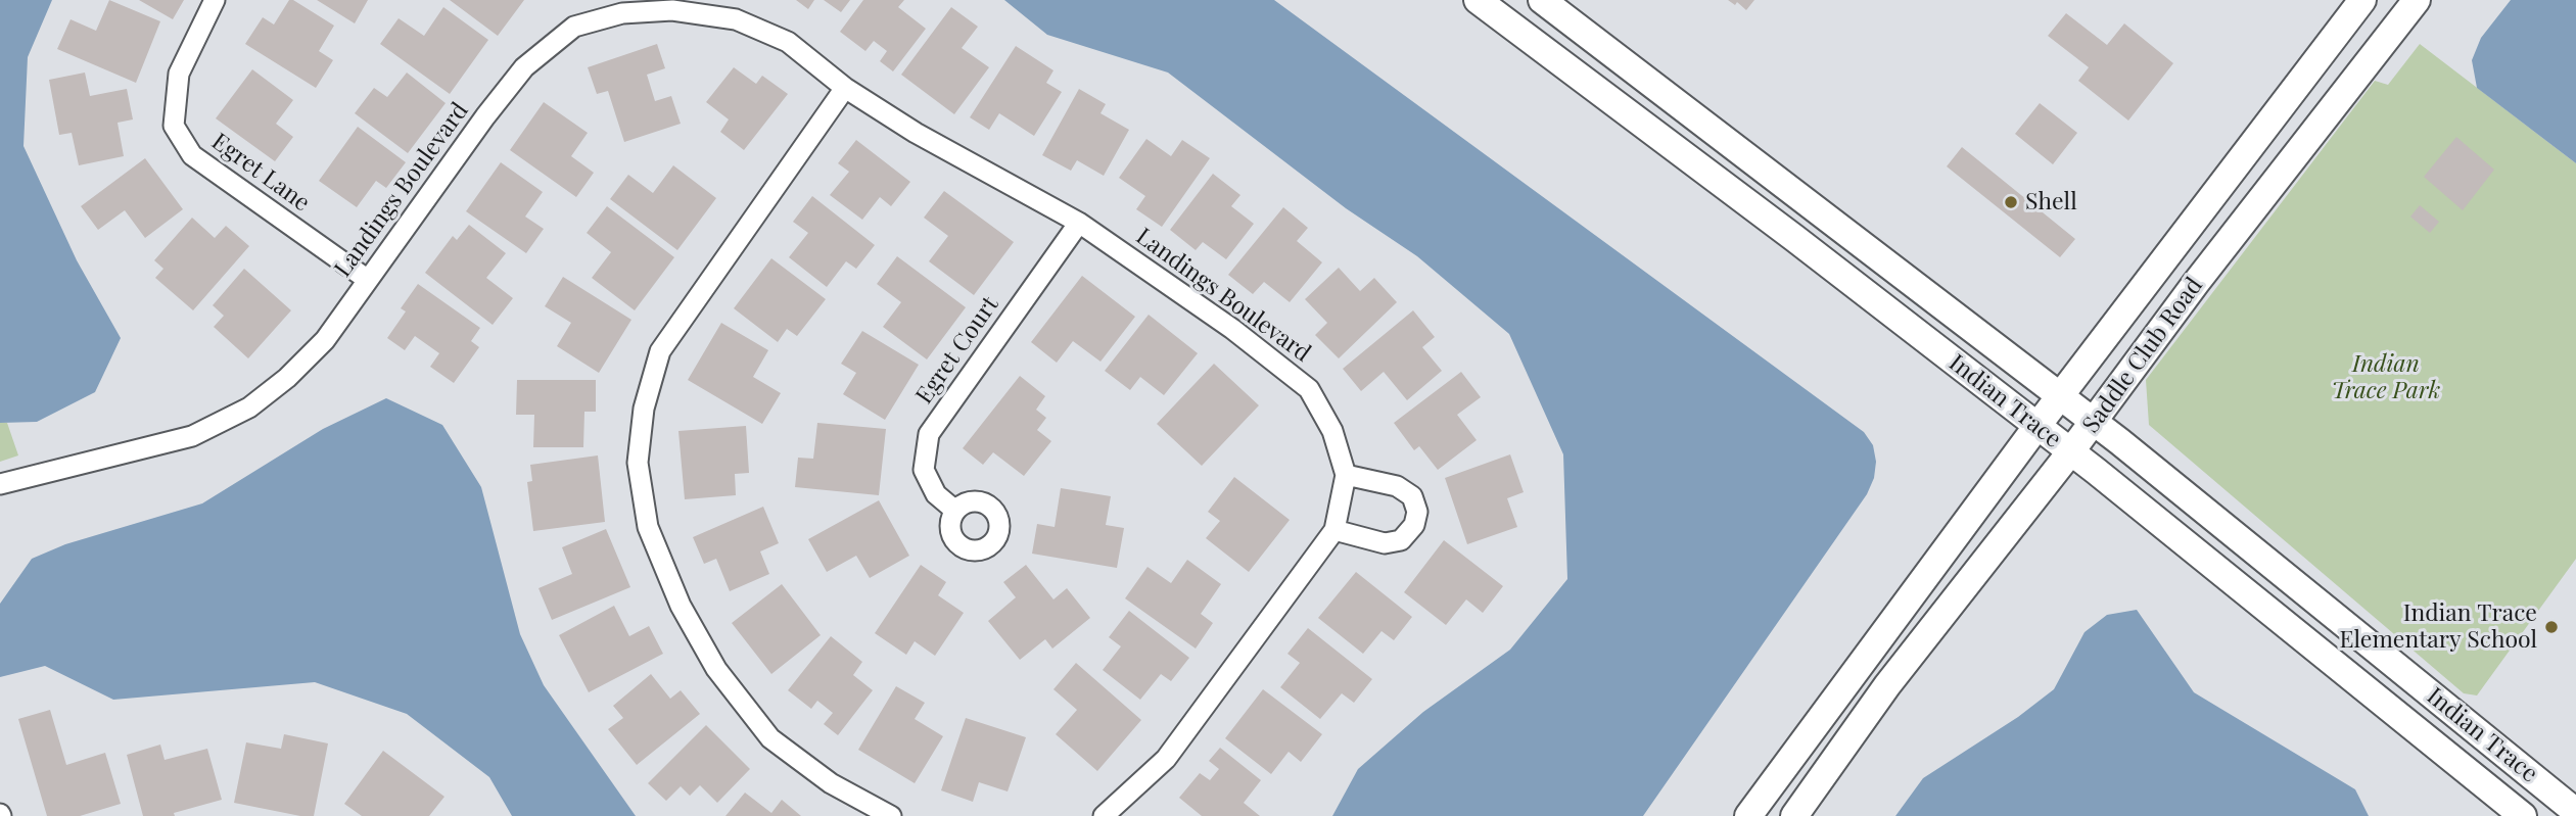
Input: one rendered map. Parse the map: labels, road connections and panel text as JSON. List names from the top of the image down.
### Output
{
  "streets": {
    "main road": ["Saddle Club Road", "Indian Trace"],
    "street": ["Egret Lane", "Landings Boulevard", "Egret Court"]
  },
  "crossings": [
    ["Egret Lane", "Landings Boulevard"],
    ["Landings Boulevard", "Egret Court"],
    ["Saddle Club Road", "Indian Trace"]
  ],
  "parks": ["Indian Trace Park"],
  "places": ["Shell", "Indian Trace Elementary School"]
}
